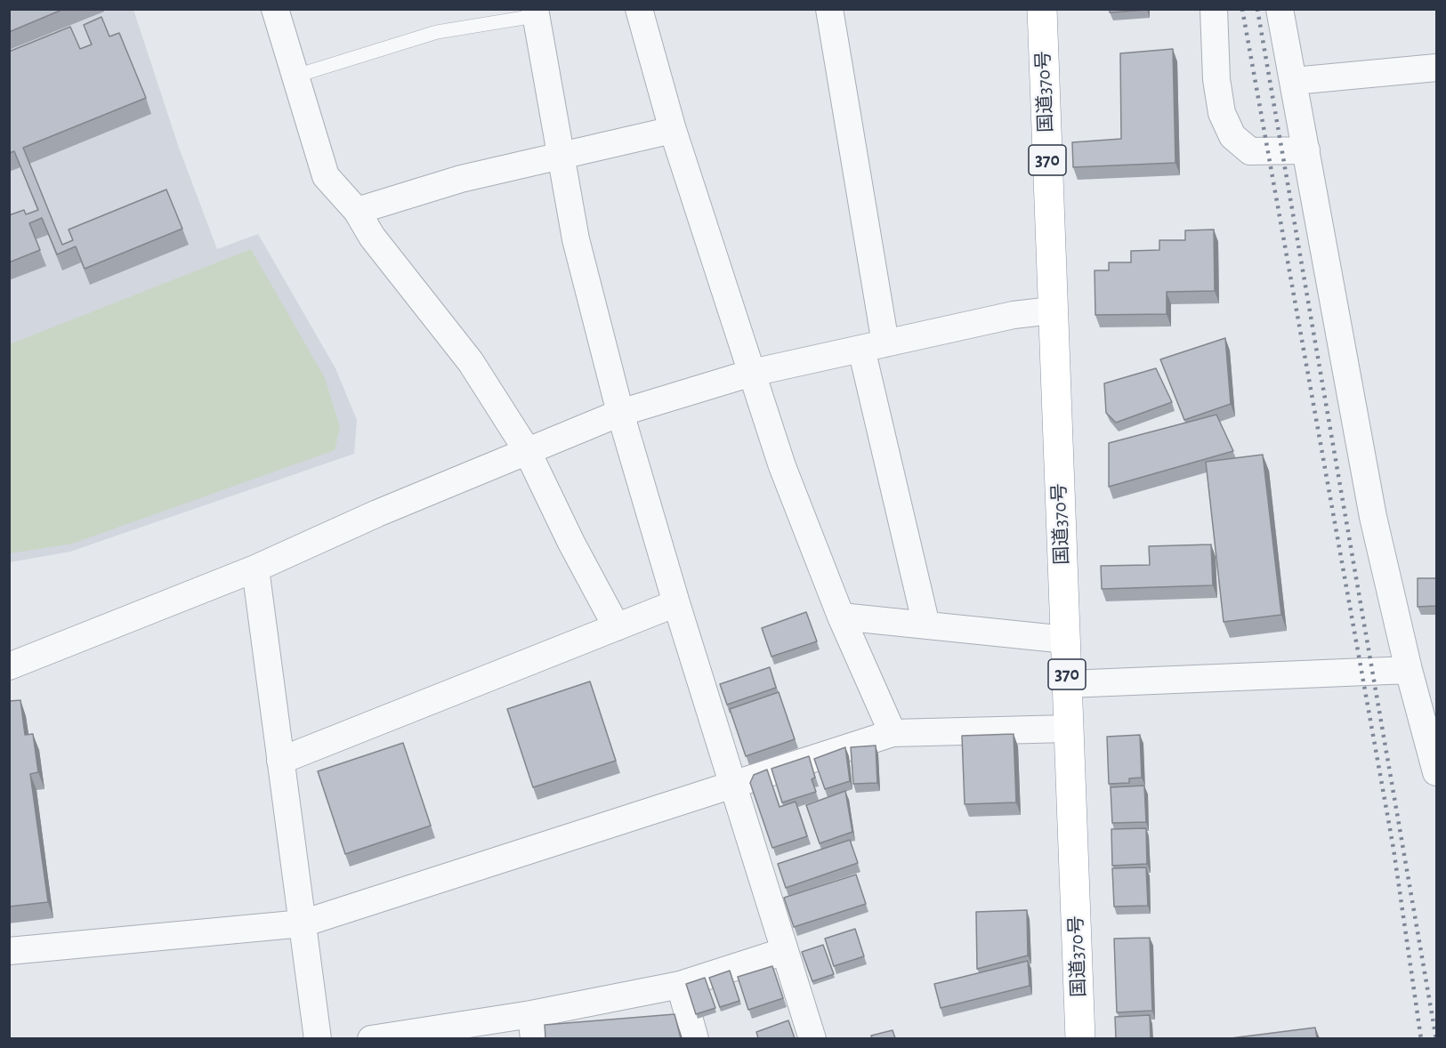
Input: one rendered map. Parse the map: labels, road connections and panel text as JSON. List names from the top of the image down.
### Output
{
  "streets": {
    "highway": ["国道370号", "370"]
  }
}
